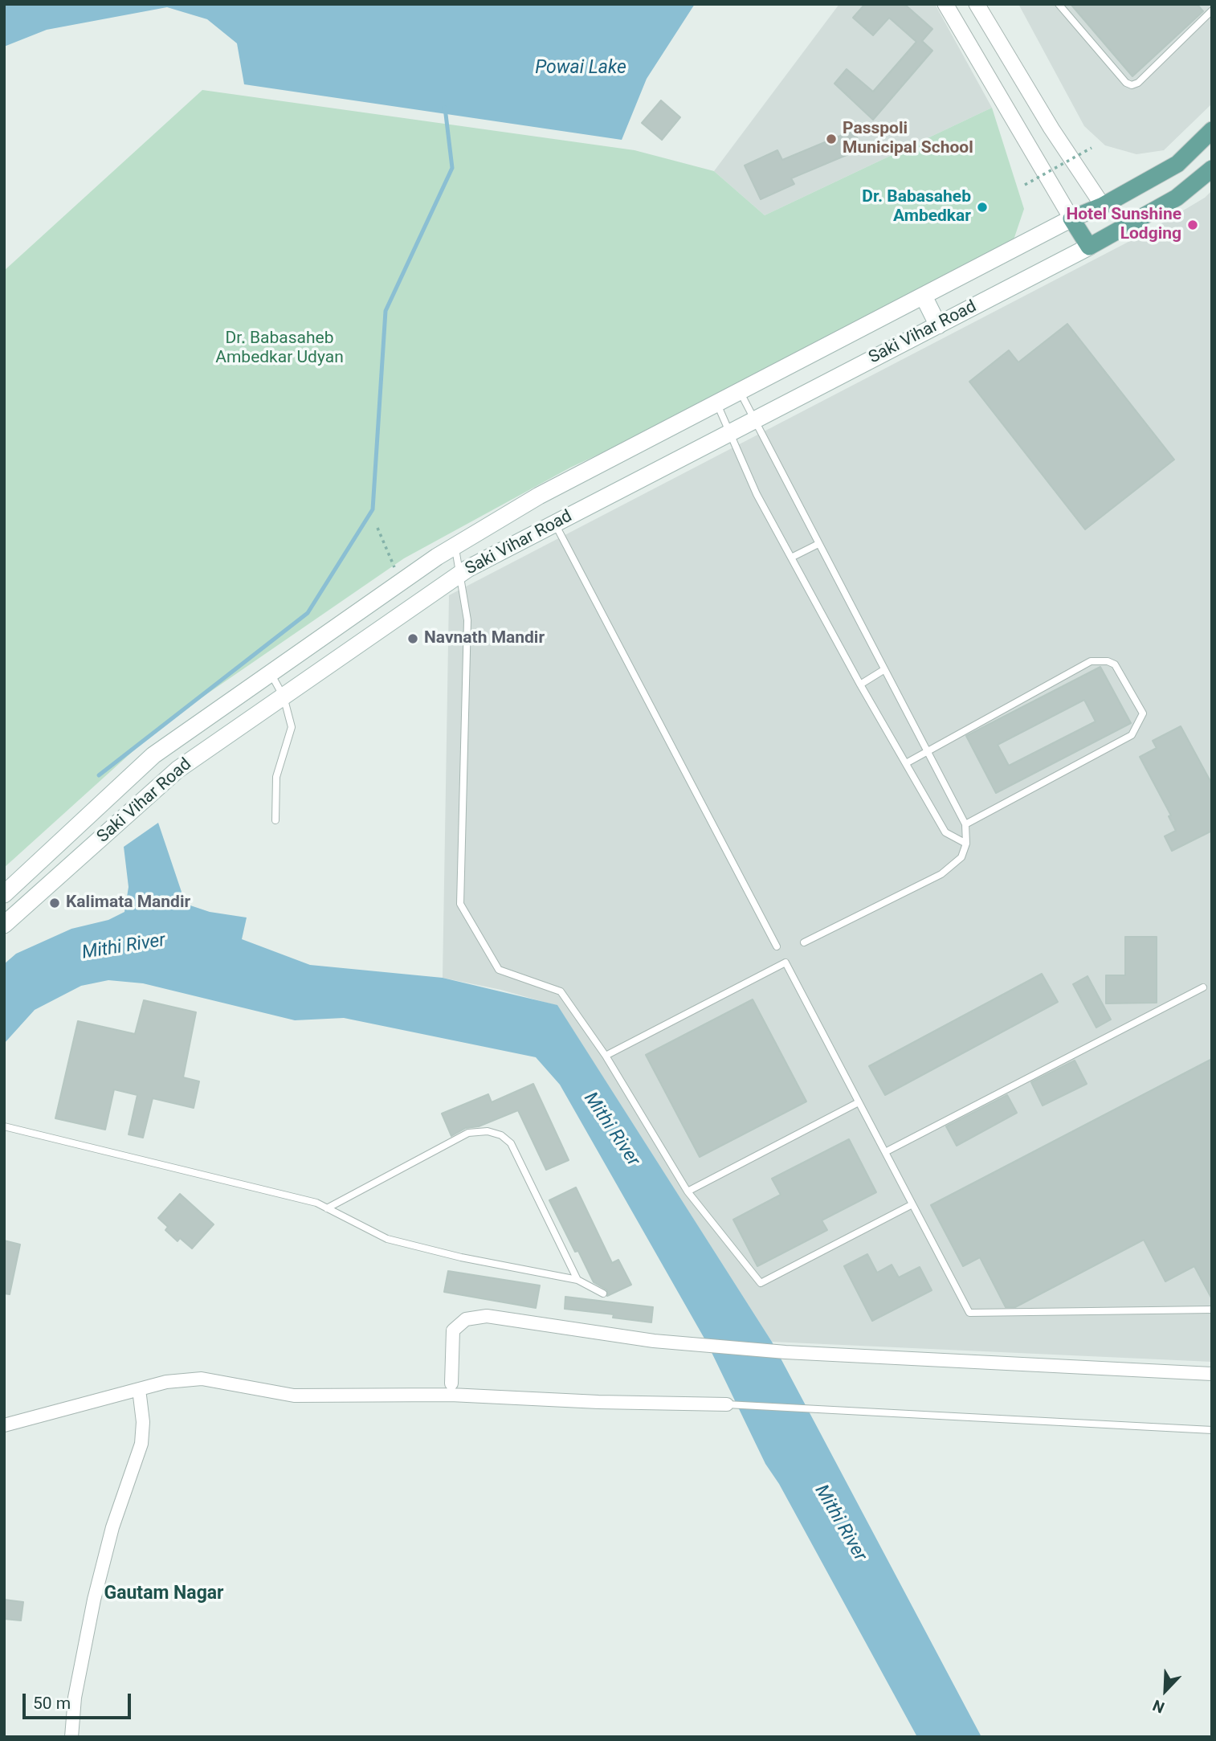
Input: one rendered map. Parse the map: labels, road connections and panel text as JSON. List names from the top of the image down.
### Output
{
  "streets": {
    "main road": ["Saki Vihar Road"]
  },
  "districts": ["Gautam Nagar"],
  "water": ["Powai Lake", "Mithi River"],
  "parks": ["Dr. Babasaheb Ambedkar Udyan"],
  "places": [
    "Passpoli Municipal School",
    "Dr. Babasaheb Ambedkar",
    "Hotel Sunshine Lodging",
    "Navnath Mandir",
    "Kalimata Mandir"
  ],
  "scale_bar": "50 m",
  "north": "bottom left"
}
